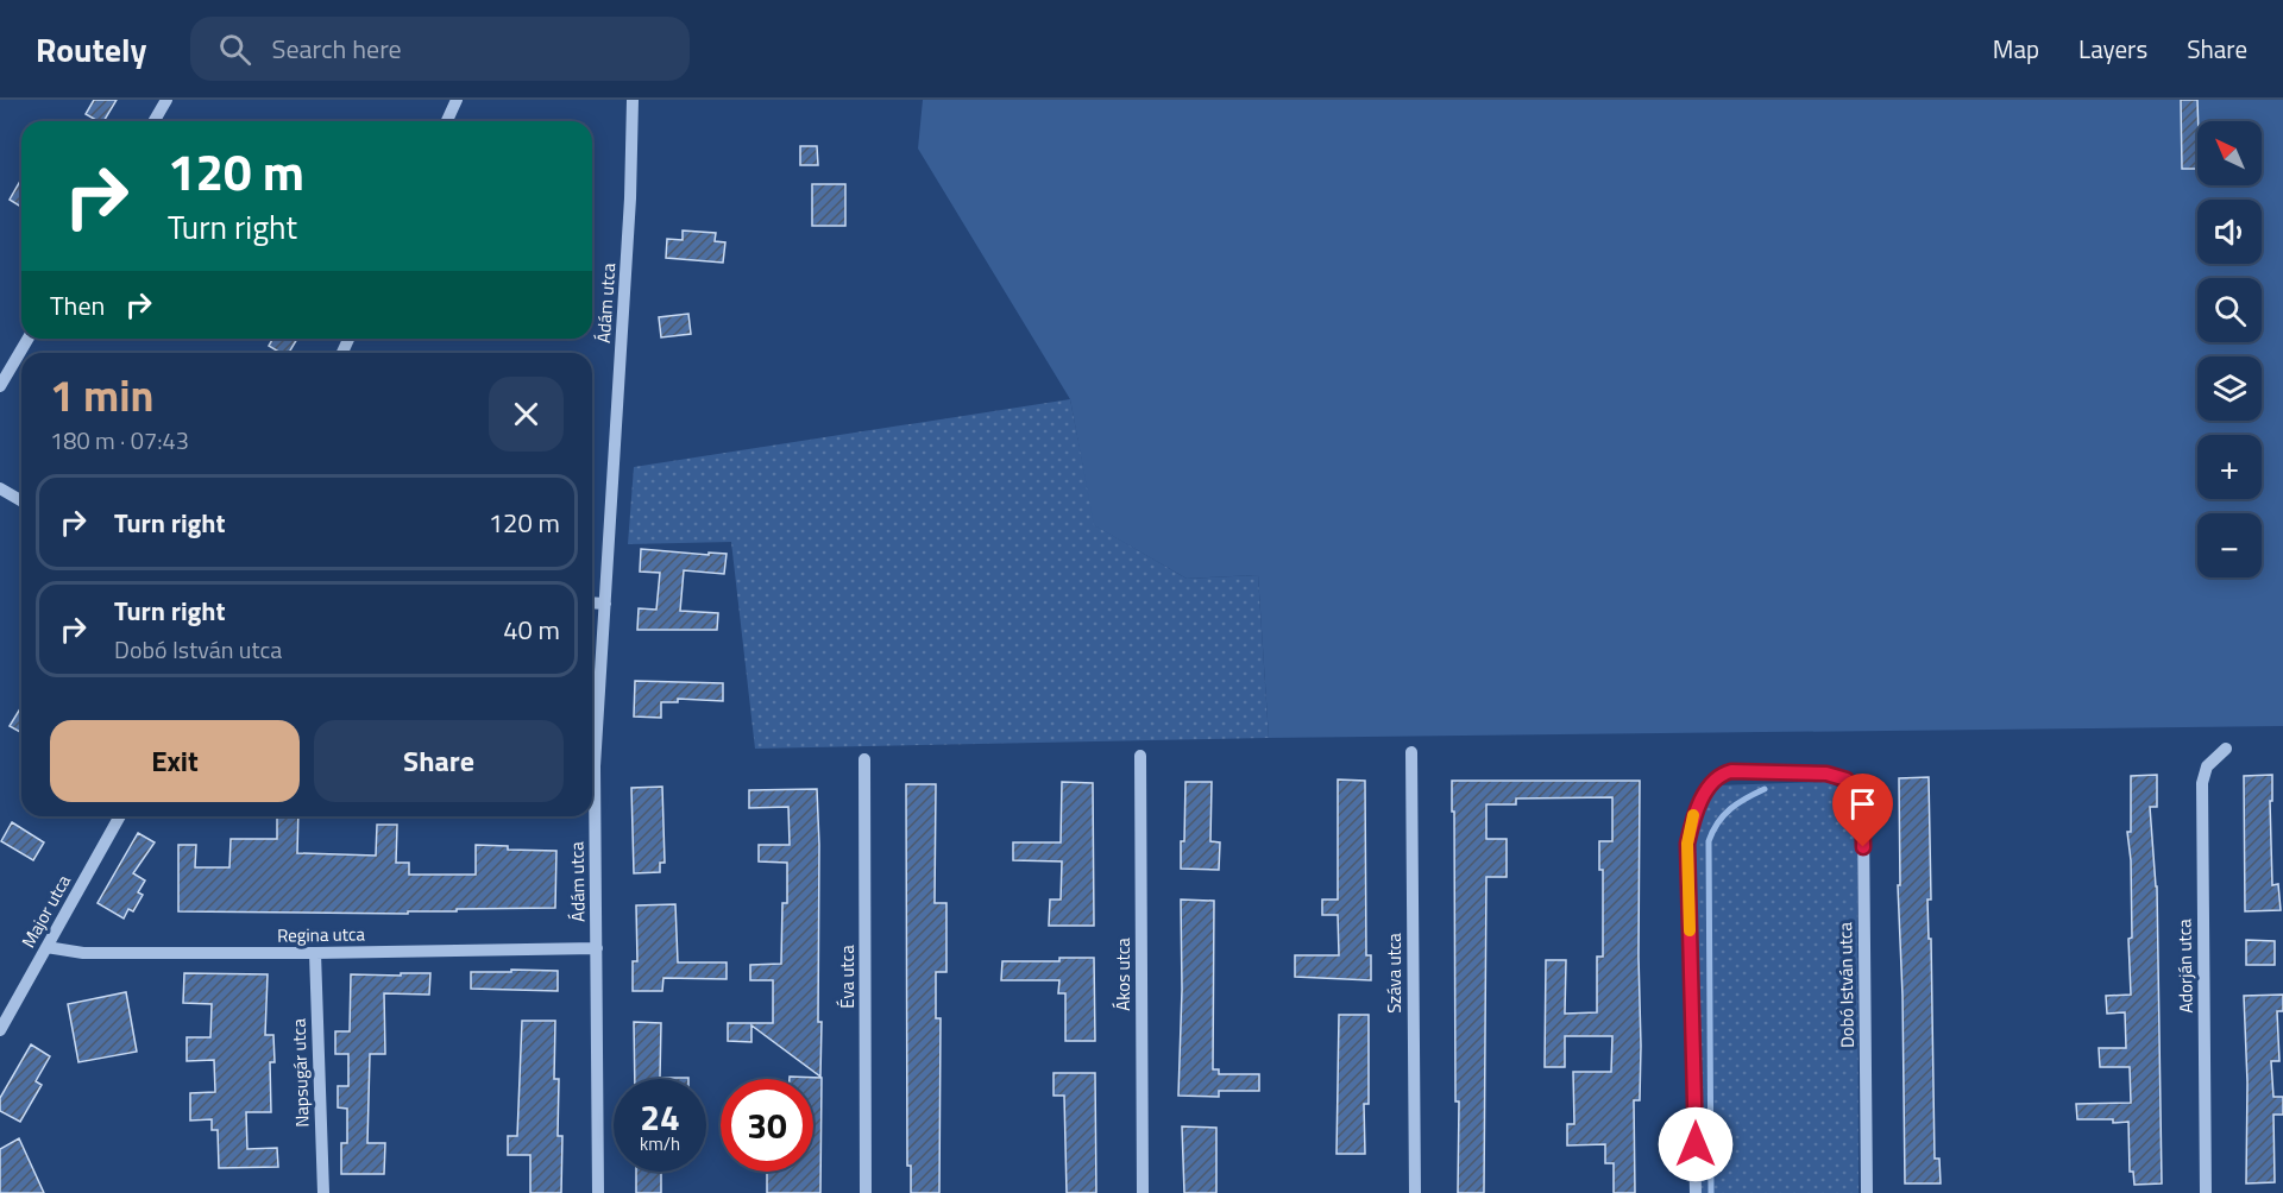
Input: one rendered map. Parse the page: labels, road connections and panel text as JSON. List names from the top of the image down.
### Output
{
  "streets": {
    "street": [
      "Ádám utca",
      "Major utca",
      "Regina utca",
      "Adorján utca",
      "Száva utca",
      "Ákos utca",
      "Éva utca",
      "Dobó István utca",
      "Napsugár utca"
    ]
  },
  "crossings": [
    ["Ádám utca", "Regina utca"],
    ["Major utca", "Regina utca"],
    ["Regina utca", "Napsugár utca"]
  ],
  "north": "top left",
  "page": {
    "header": "Routely",
    "search": "Search here",
    "nav": ["Map", "Layers", "Share"],
    "map_buttons": ["+", "−"],
    "turn": ["120 m", "Turn right"],
    "then": "Then",
    "heading": ["1 min", "180 m · 07:43"],
    "list": [
      {
        "name": "Turn right",
        "value": "120 m"
      },
      {
        "name": "Turn right",
        "note": "Dobó István utca",
        "value": "40 m"
      }
    ],
    "buttons": ["Exit", "Share"],
    "speed": "24 km/h",
    "limit": "30"
  }
}
